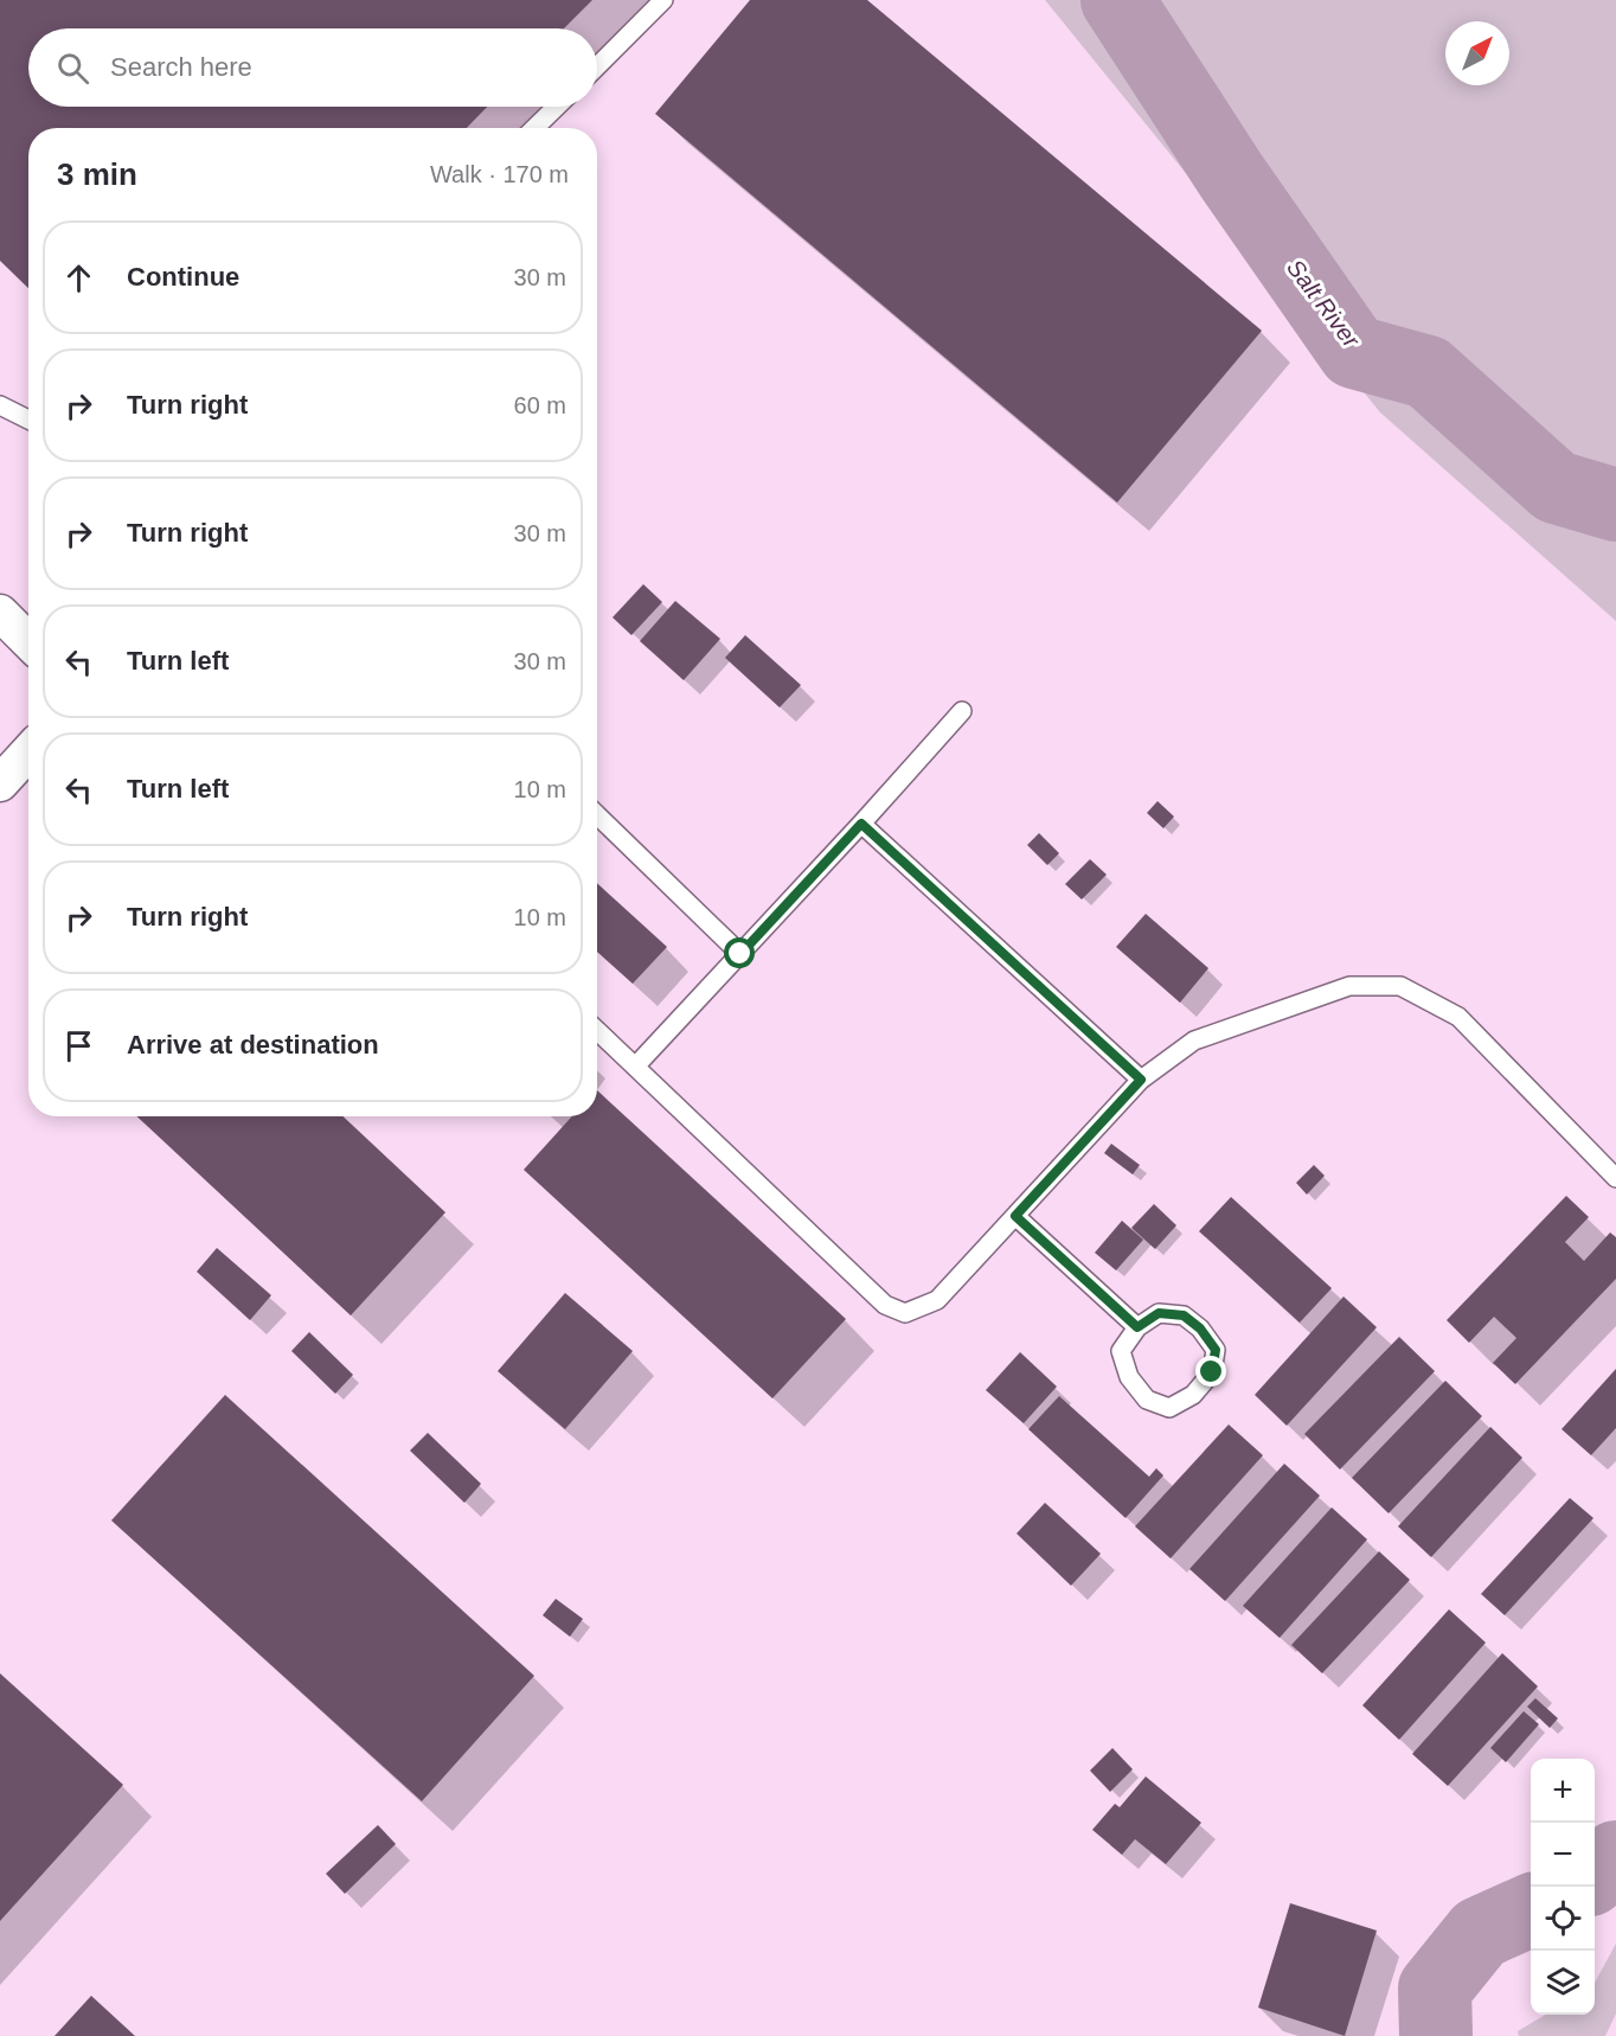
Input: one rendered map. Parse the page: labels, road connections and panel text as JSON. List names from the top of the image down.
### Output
{
  "water": ["Salt River"],
  "north": "top right",
  "page": {
    "search": "Search here",
    "heading": ["3 min", "Walk · 170 m"],
    "list": [
      ["Continue", "30 m"],
      ["Turn right", "60 m"],
      ["Turn right", "30 m"],
      ["Turn left", "30 m"],
      ["Turn left", "10 m"],
      ["Turn right", "10 m"],
      "Arrive at destination"
    ],
    "map_buttons": ["+", "−"]
  }
}
